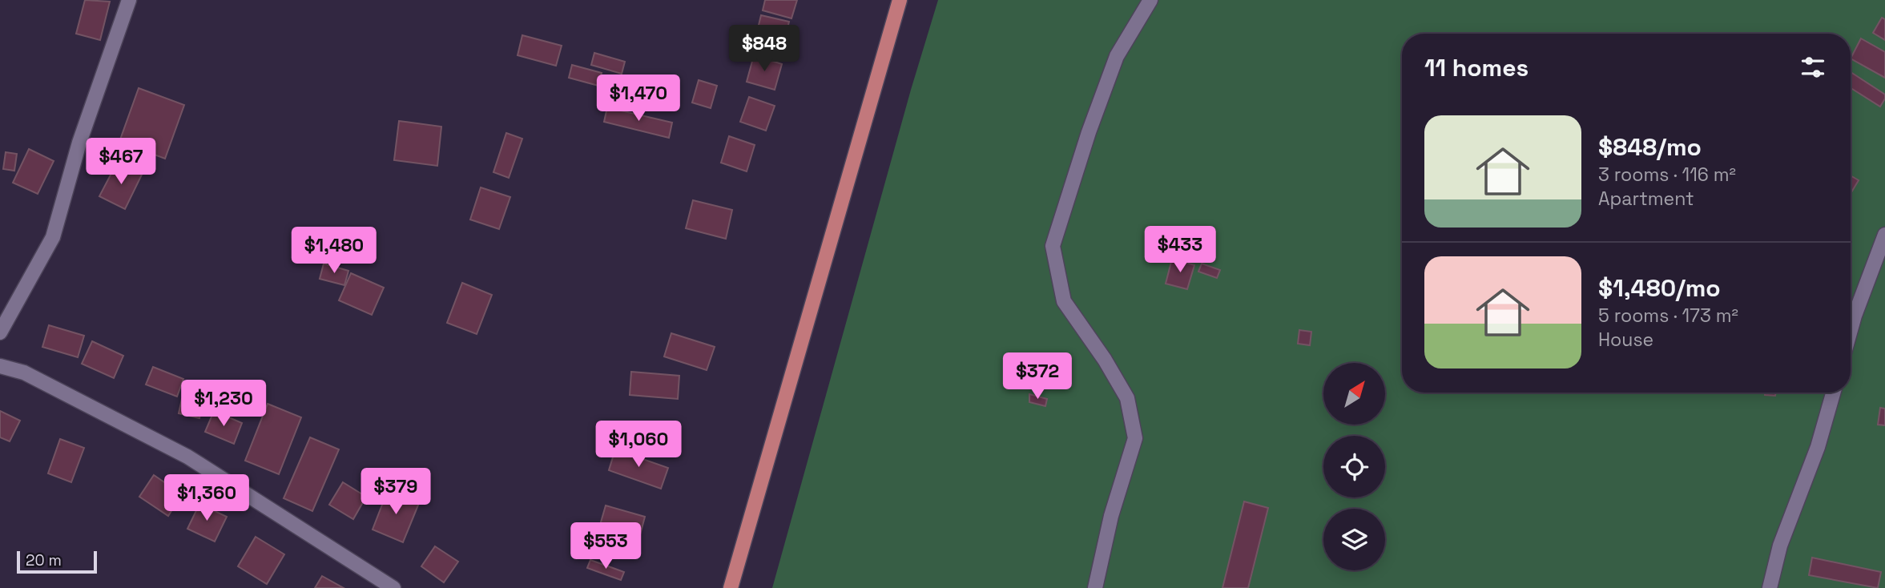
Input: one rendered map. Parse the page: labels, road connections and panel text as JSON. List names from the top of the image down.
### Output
{
  "scale_bar": "20 m",
  "north": "top right",
  "page": {
    "price": [
      "$848",
      "$1,470",
      "$467",
      "$433",
      "$1,480",
      "$372",
      "$1,230",
      "$1,060",
      "$379",
      "$1,360",
      "$553"
    ],
    "heading": "11 homes",
    "list": [
      {
        "name": "$848/mo",
        "note": "3 rooms · 116 m² · Apartment"
      },
      {
        "name": "$1,480/mo",
        "note": "5 rooms · 173 m² · House"
      }
    ],
    "scale": "20 m"
  }
}
